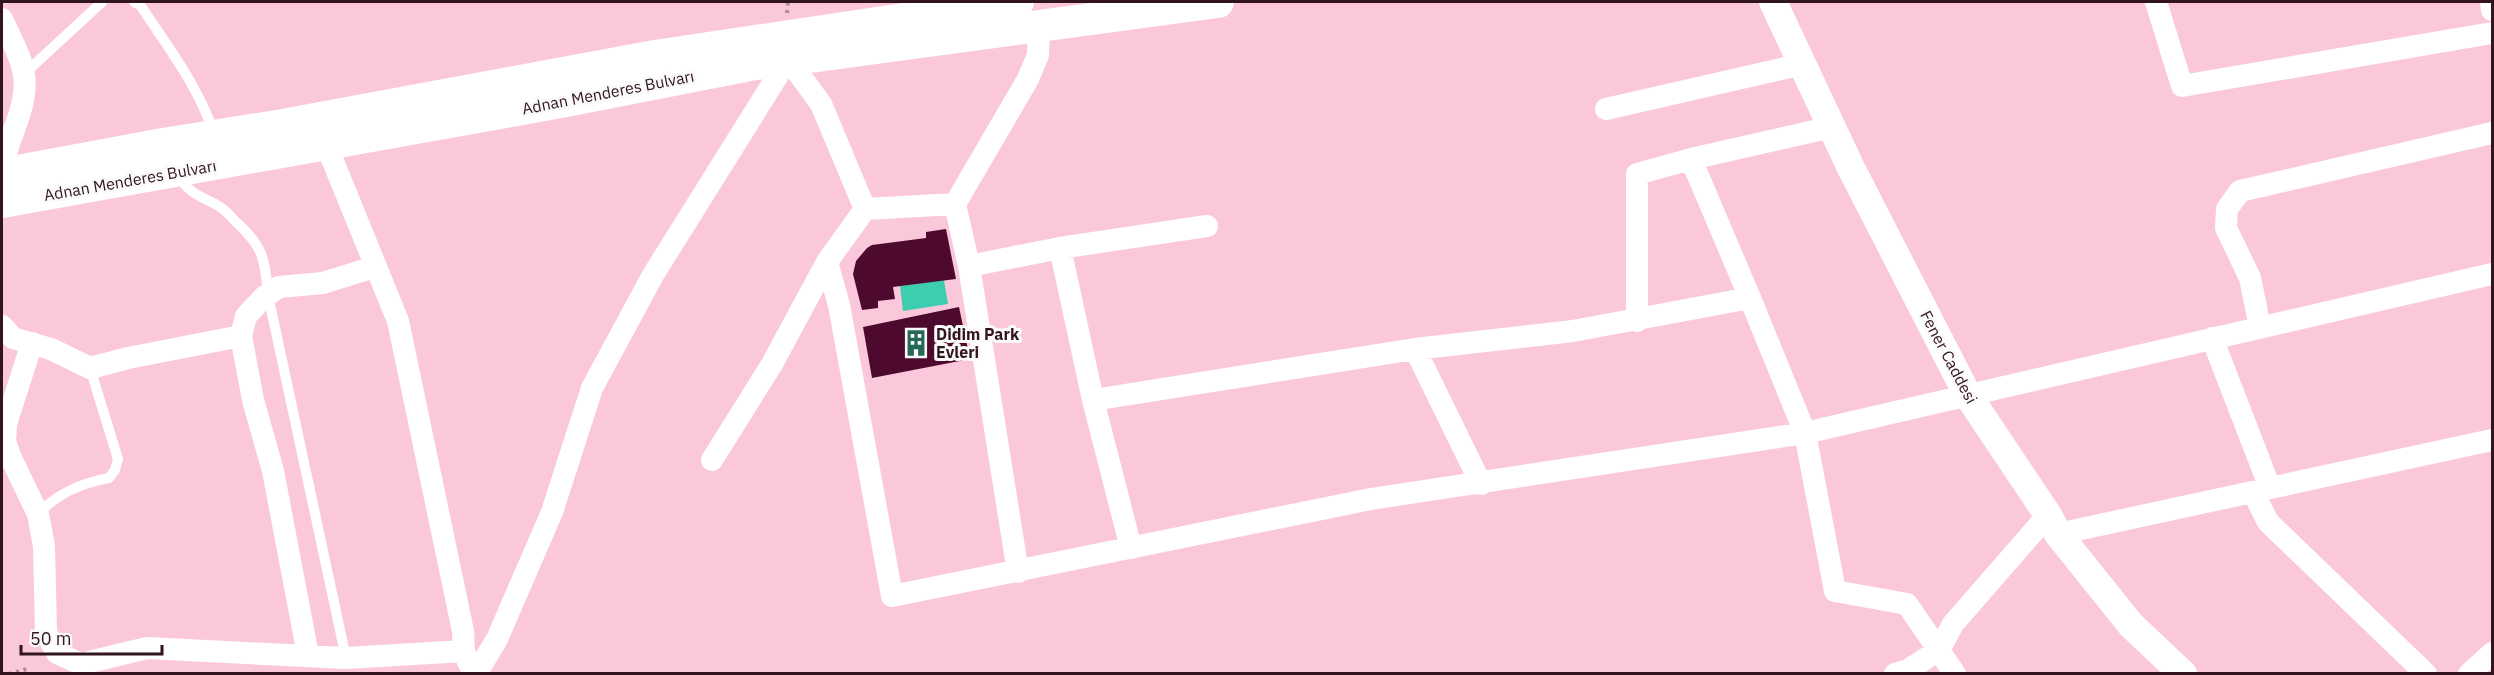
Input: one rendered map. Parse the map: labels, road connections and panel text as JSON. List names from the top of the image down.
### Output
{
  "streets": {
    "main road": ["Adnan Menderes Bulvarı"],
    "street": ["Fener Caddesi"]
  },
  "places": {
    "building": ["Didim Park Evleri"]
  },
  "scale_bar": "50 m"
}
